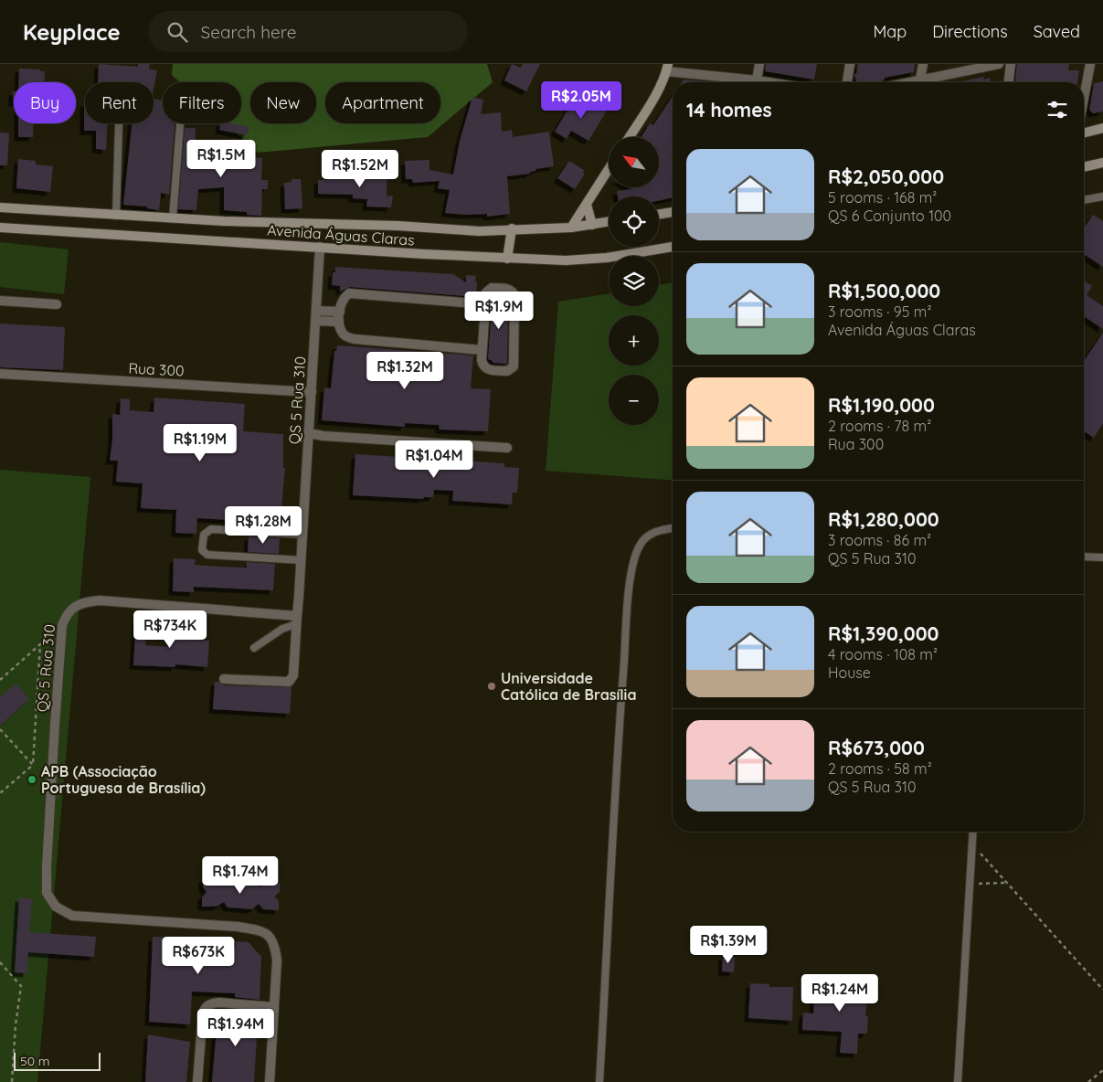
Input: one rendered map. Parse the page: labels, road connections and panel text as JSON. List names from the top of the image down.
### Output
{
  "streets": {
    "main road": ["Avenida Águas Claras"],
    "street": ["Rua 300", "QS 5 Rua 310"]
  },
  "crossings": [
    ["Avenida Águas Claras", "QS 5 Rua 310"],
    ["Rua 300", "QS 5 Rua 310"]
  ],
  "places": ["Universidade Católica de Brasília", "APB (Associação Portuguesa de Brasília)"],
  "scale_bar": "50 m",
  "north": "top left",
  "page": {
    "header": "Keyplace",
    "search": "Search here",
    "nav": ["Map", "Directions", "Saved"],
    "price": [
      "R$2.05M",
      "R$1.5M",
      "R$1.52M",
      "R$1.9M",
      "R$1.32M",
      "R$1.19M",
      "R$1.04M",
      "R$1.28M",
      "R$734K",
      "R$1.74M",
      "R$1.39M",
      "R$673K",
      "R$1.24M",
      "R$1.94M"
    ],
    "chip": [
      "Buy",
      "Rent",
      "Filters",
      "New",
      "Apartment"
    ],
    "heading": "14 homes",
    "map_buttons": ["+", "−"],
    "list": [
      {
        "name": "R$2,050,000",
        "note": "5 rooms · 168 m² · QS 6 Conjunto 100"
      },
      {
        "name": "R$1,500,000",
        "note": "3 rooms · 95 m² · Avenida Águas Claras"
      },
      {
        "name": "R$1,190,000",
        "note": "2 rooms · 78 m² · Rua 300"
      },
      {
        "name": "R$1,280,000",
        "note": "3 rooms · 86 m² · QS 5 Rua 310"
      },
      {
        "name": "R$1,390,000",
        "note": "4 rooms · 108 m² · House"
      },
      {
        "name": "R$673,000",
        "note": "2 rooms · 58 m² · QS 5 Rua 310"
      }
    ],
    "scale": "50 m"
  }
}
